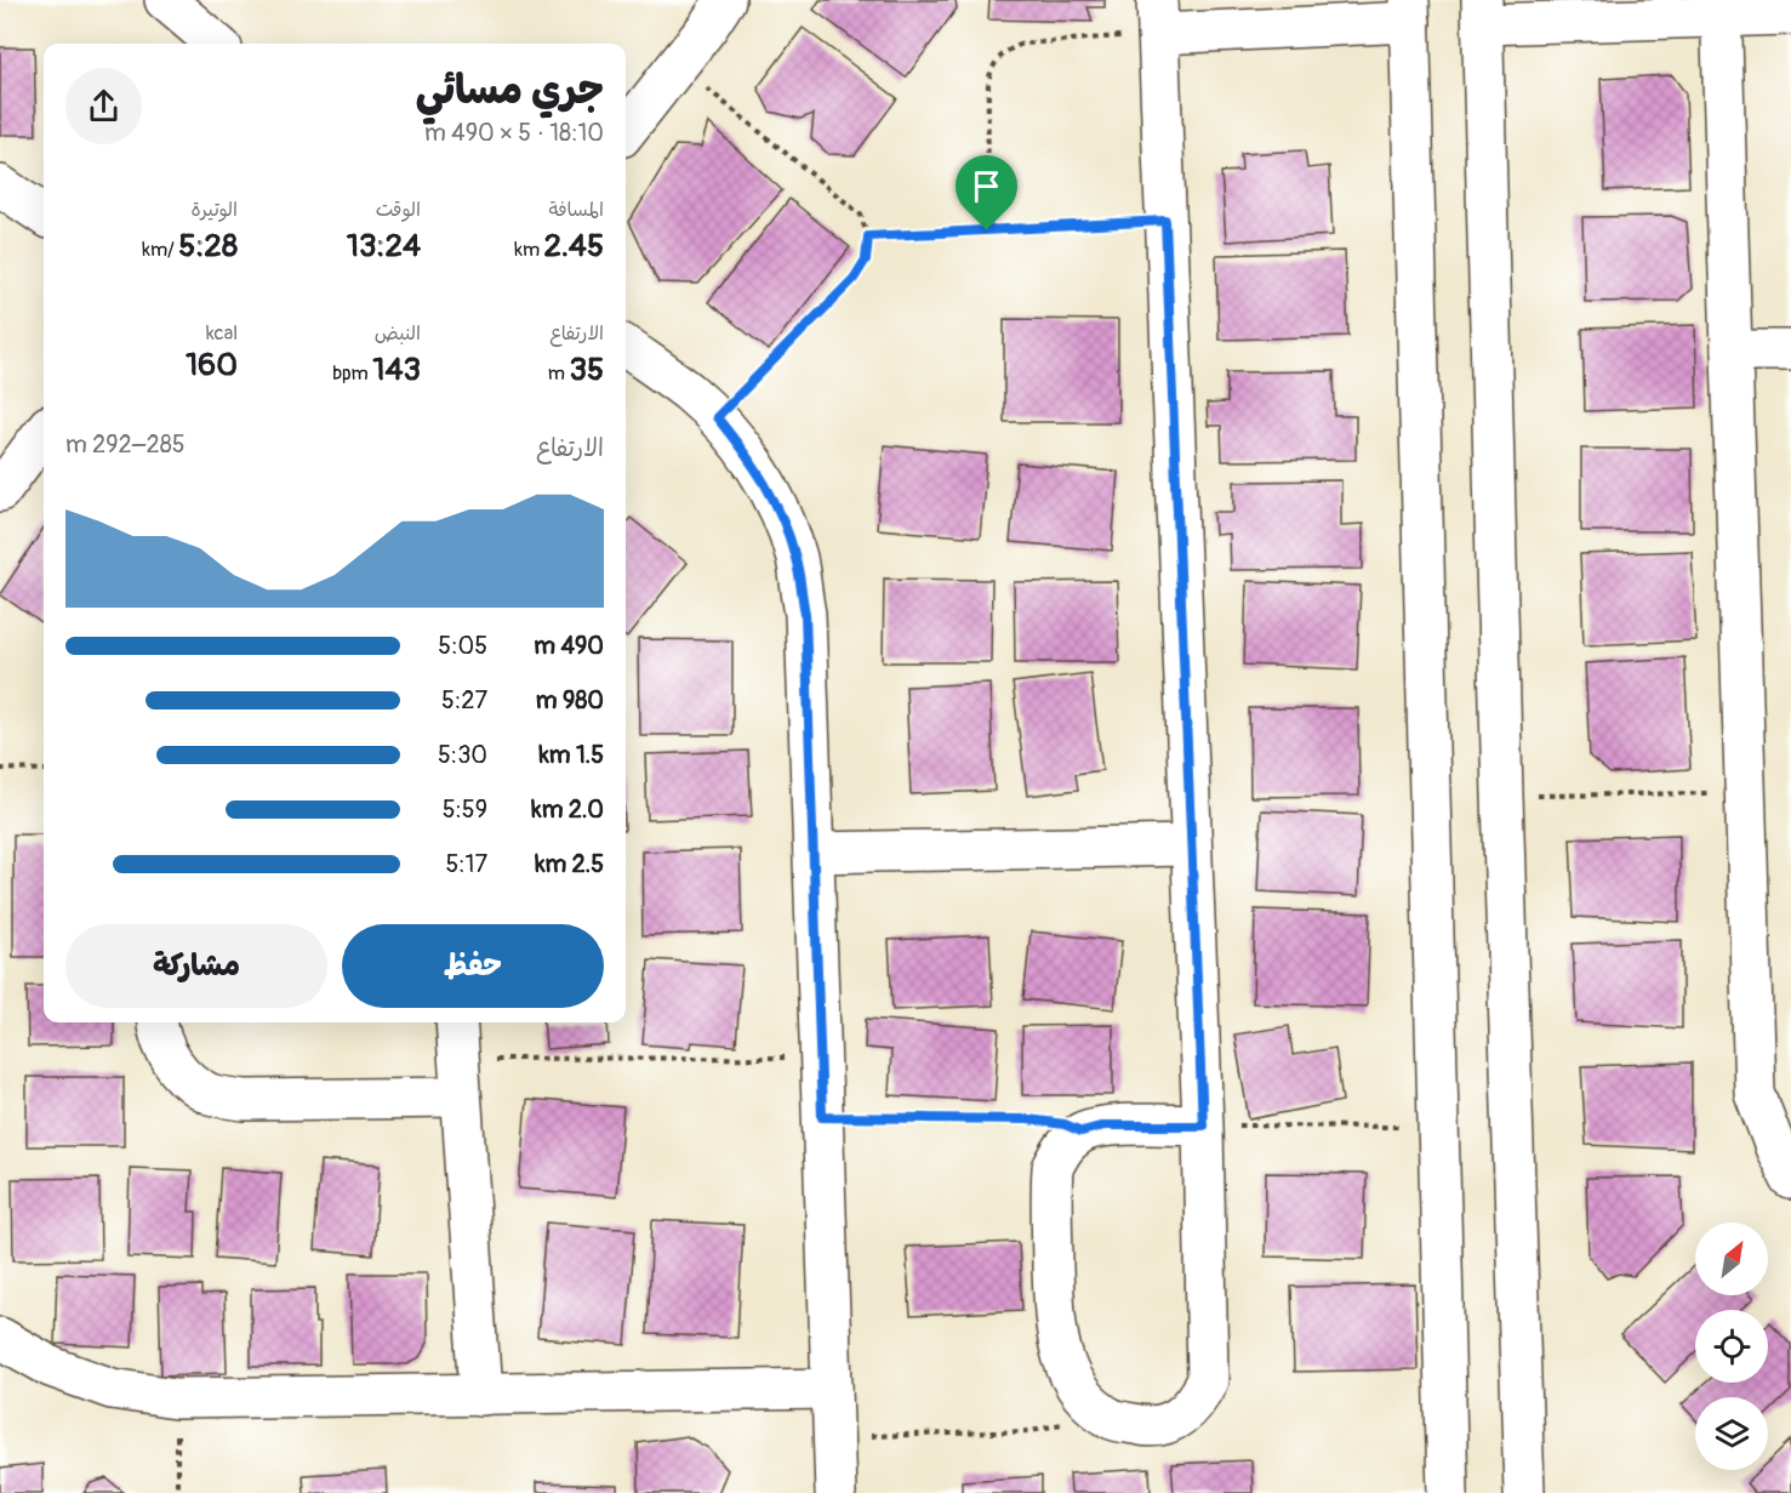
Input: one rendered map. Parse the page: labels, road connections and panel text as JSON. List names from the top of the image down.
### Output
{
  "north": "top right",
  "page": {
    "heading": ["جري مسائي", "18:10 · 5 × 490 m"],
    "stats": [
      ["المسافة", "2.45 km"],
      ["الوقت", "13:24"],
      ["الوتيرة", "5:28 /km"],
      ["الارتفاع", "35 m"],
      ["النبض", "143 bpm"],
      ["kcal", "160"]
    ],
    "chart": ["الارتفاع", "285–292 m"],
    "list": [
      {
        "name": "490 m",
        "note": "5:05"
      },
      {
        "name": "980 m",
        "note": "5:27"
      },
      {
        "name": "1.5 km",
        "note": "5:30"
      },
      {
        "name": "2.0 km",
        "note": "5:59"
      },
      {
        "name": "2.5 km",
        "note": "5:17"
      }
    ],
    "buttons": ["حفظ", "مشاركة"]
  }
}
